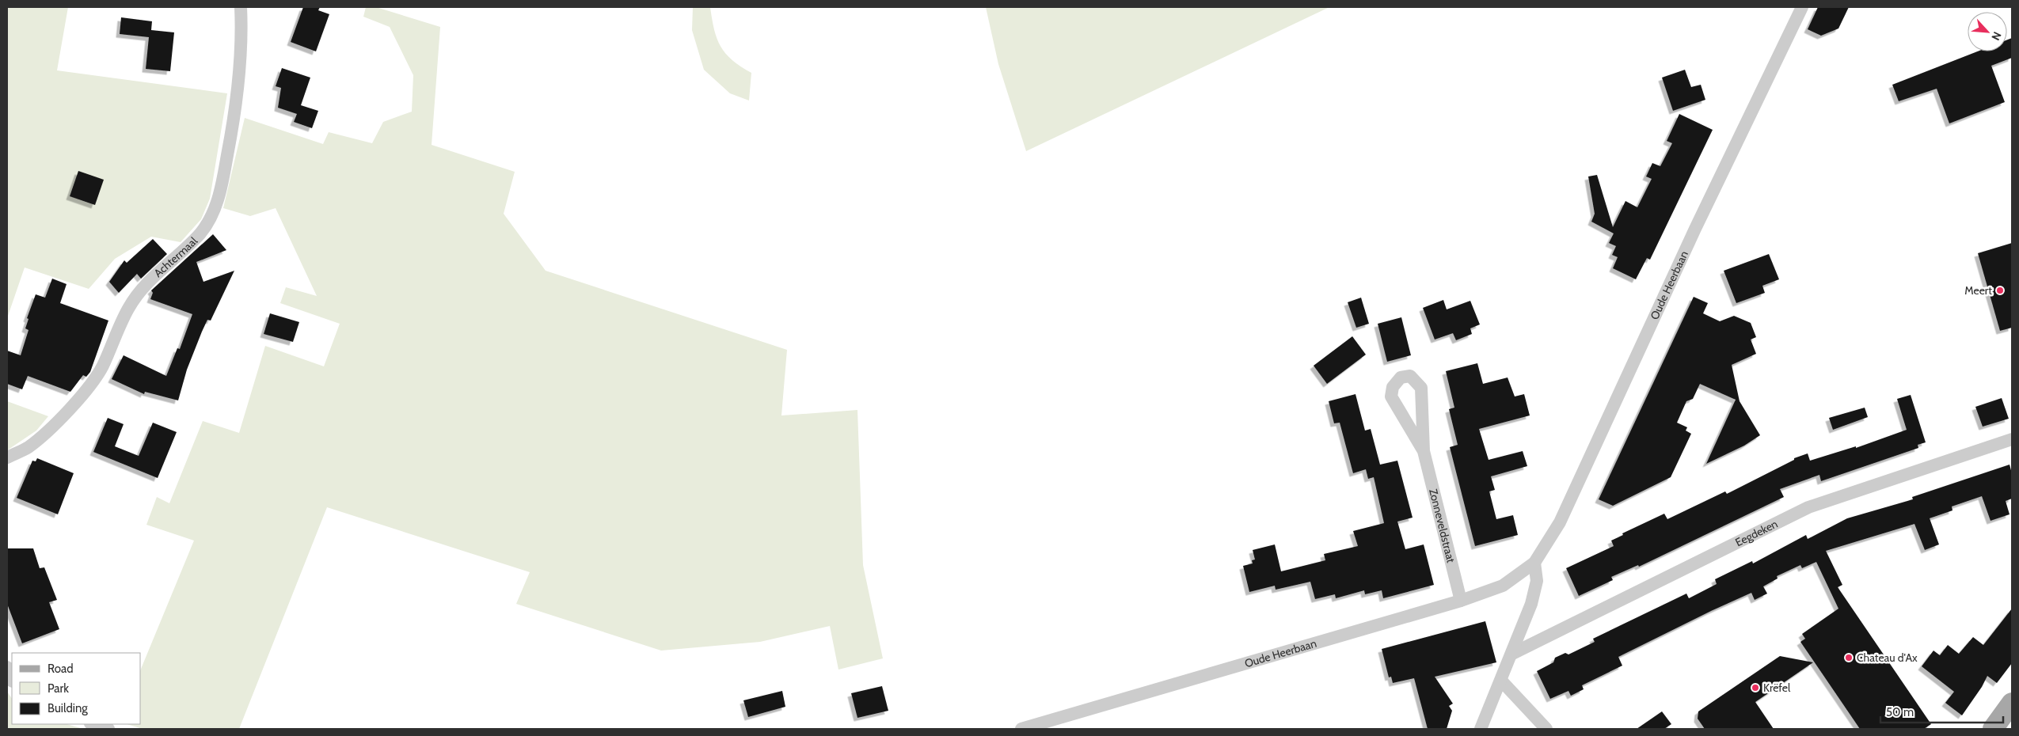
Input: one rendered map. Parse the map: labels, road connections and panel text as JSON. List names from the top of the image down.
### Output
{
  "streets": {
    "street": [
      "Achtermaal",
      "Oude Heerbaan",
      "Zonneveldstraat",
      "Eegdeken"
    ]
  },
  "crossings": [
    ["Oude Heerbaan", "Zonneveldstraat"]
  ],
  "places": ["Meert", "Chateau d'Ax", "Krëfel"],
  "legend": ["Road", "Park", "Building"],
  "scale_bar": "50 m",
  "north": "bottom right"
}
